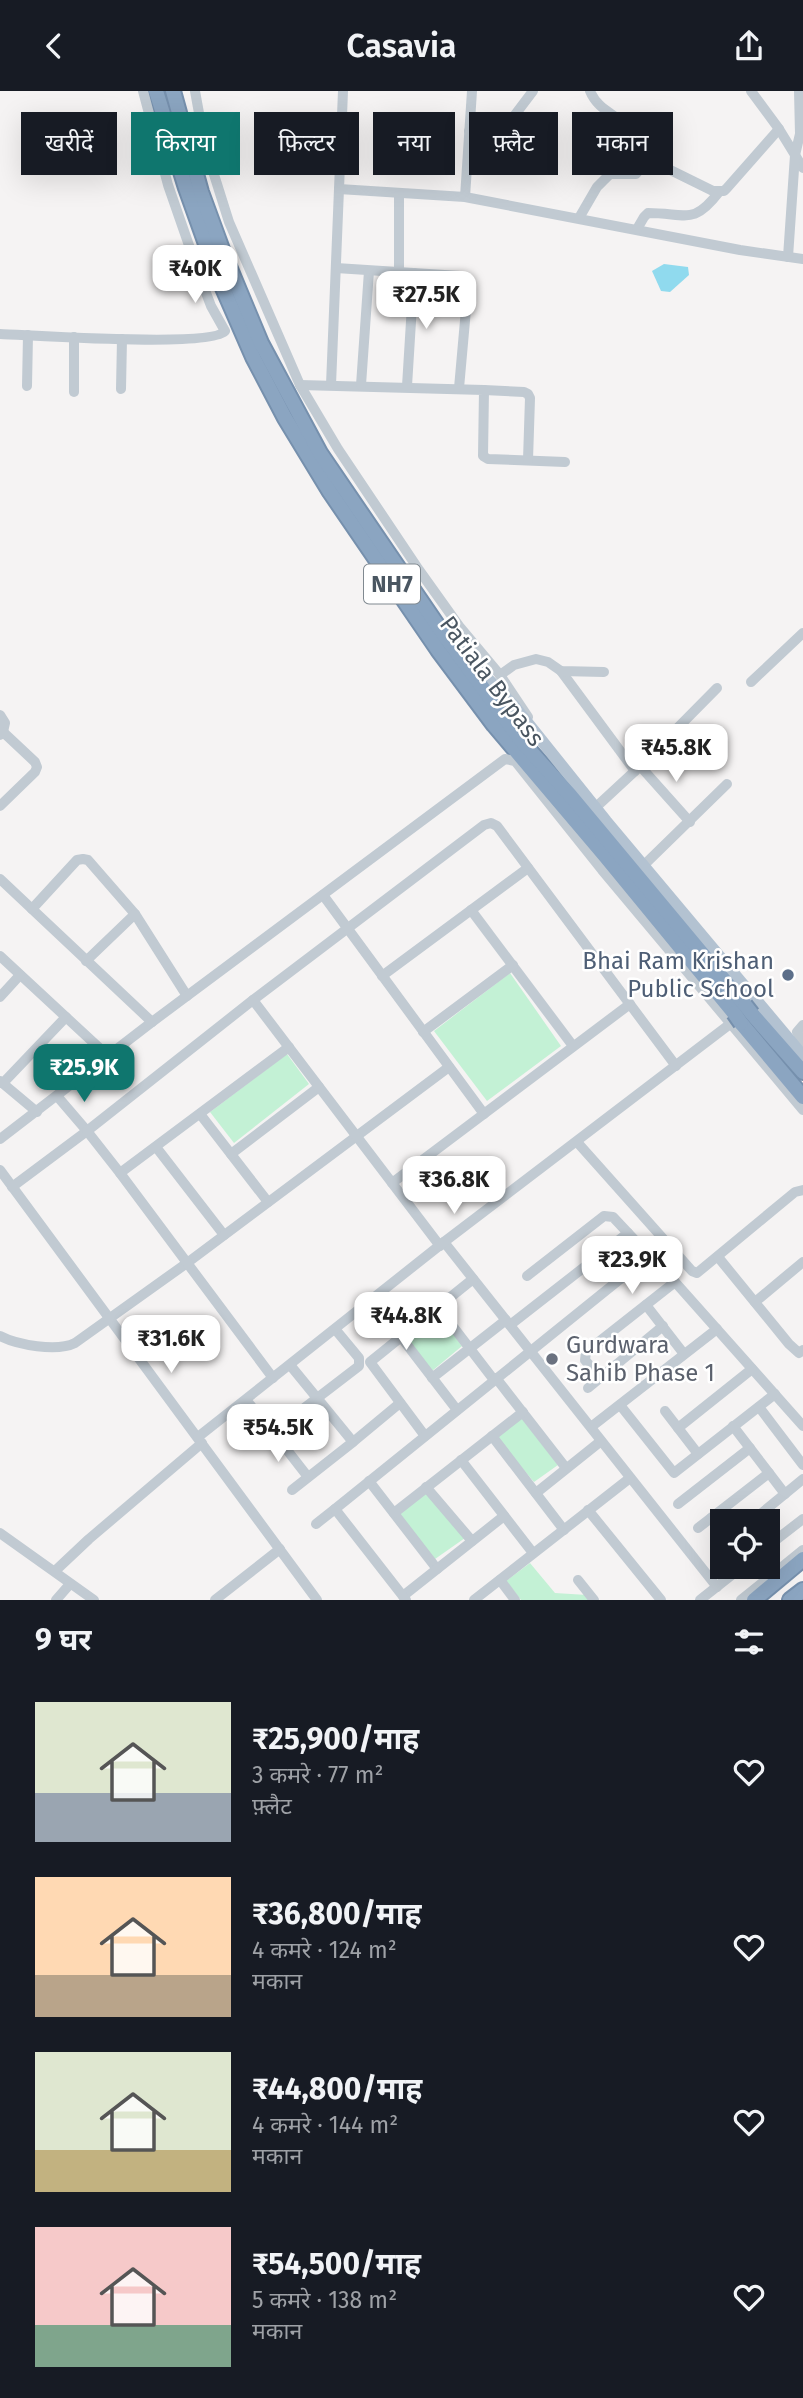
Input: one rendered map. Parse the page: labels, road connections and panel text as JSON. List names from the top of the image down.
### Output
{
  "streets": {
    "highway": ["NH7", "Patiala Bypass"]
  },
  "crossings": [
    ["NH7", "Patiala Bypass"]
  ],
  "places": ["Bhai Ram Krishan Public School", "Gurdwara Sahib Phase 1"],
  "page": {
    "header": "Casavia",
    "chip": [
      "खरीदें",
      "किराया",
      "फ़िल्टर",
      "नया",
      "फ़्लैट",
      "मकान"
    ],
    "price": [
      "₹40K",
      "₹27.5K",
      "₹45.8K",
      "₹25.9K",
      "₹36.8K",
      "₹23.9K",
      "₹44.8K",
      "₹31.6K",
      "₹54.5K"
    ],
    "heading": "9 घर",
    "list": [
      {
        "name": "₹25,900/माह",
        "note": "3 कमरे · 77 m² · फ़्लैट"
      },
      {
        "name": "₹36,800/माह",
        "note": "4 कमरे · 124 m² · मकान"
      },
      {
        "name": "₹44,800/माह",
        "note": "4 कमरे · 144 m² · मकान"
      },
      {
        "name": "₹54,500/माह",
        "note": "5 कमरे · 138 m² · मकान"
      }
    ]
  }
}
